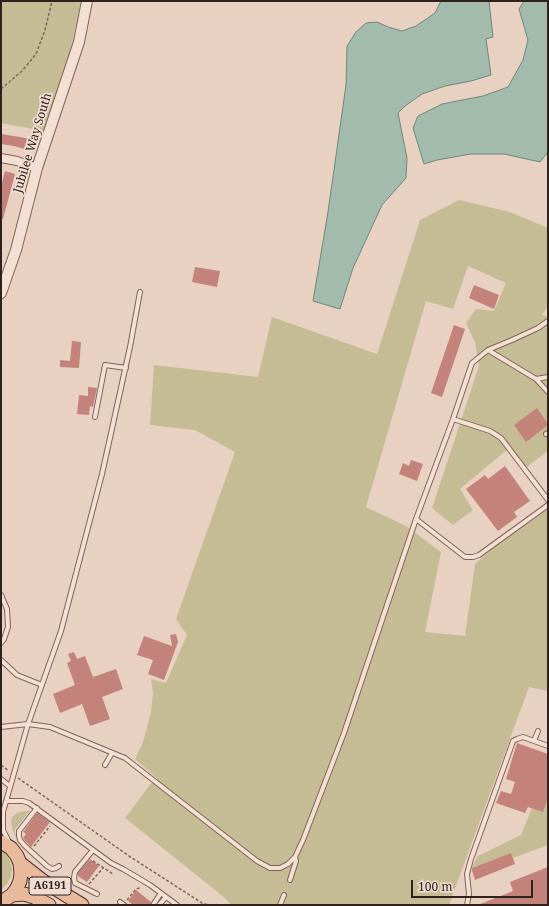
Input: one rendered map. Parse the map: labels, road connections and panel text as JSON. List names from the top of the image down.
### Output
{
  "streets": {
    "main road": ["A6191"],
    "street": ["Jubilee Way South"]
  },
  "scale_bar": "100 m"
}
